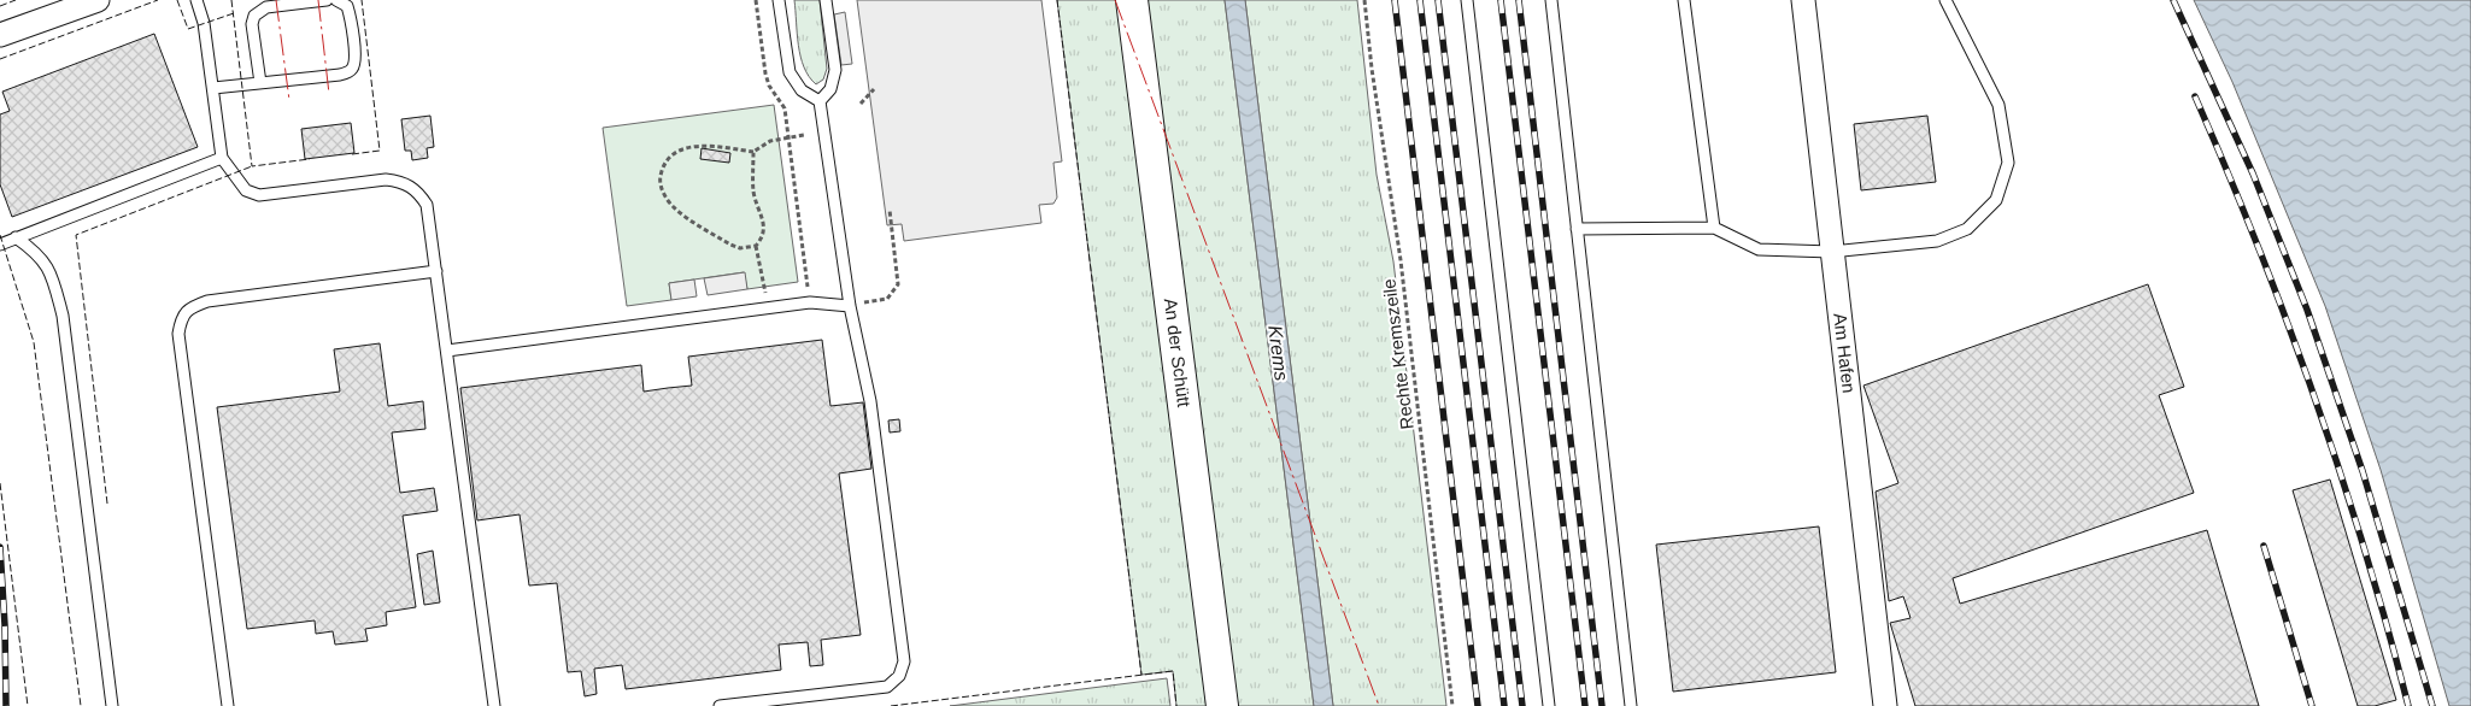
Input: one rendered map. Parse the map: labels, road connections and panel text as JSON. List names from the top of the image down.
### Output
{
  "streets": {
    "street": ["An der Schütt", "Am Hafen"],
    "path": ["Rechte Kremszeile"]
  },
  "water": ["Krems"]
}
